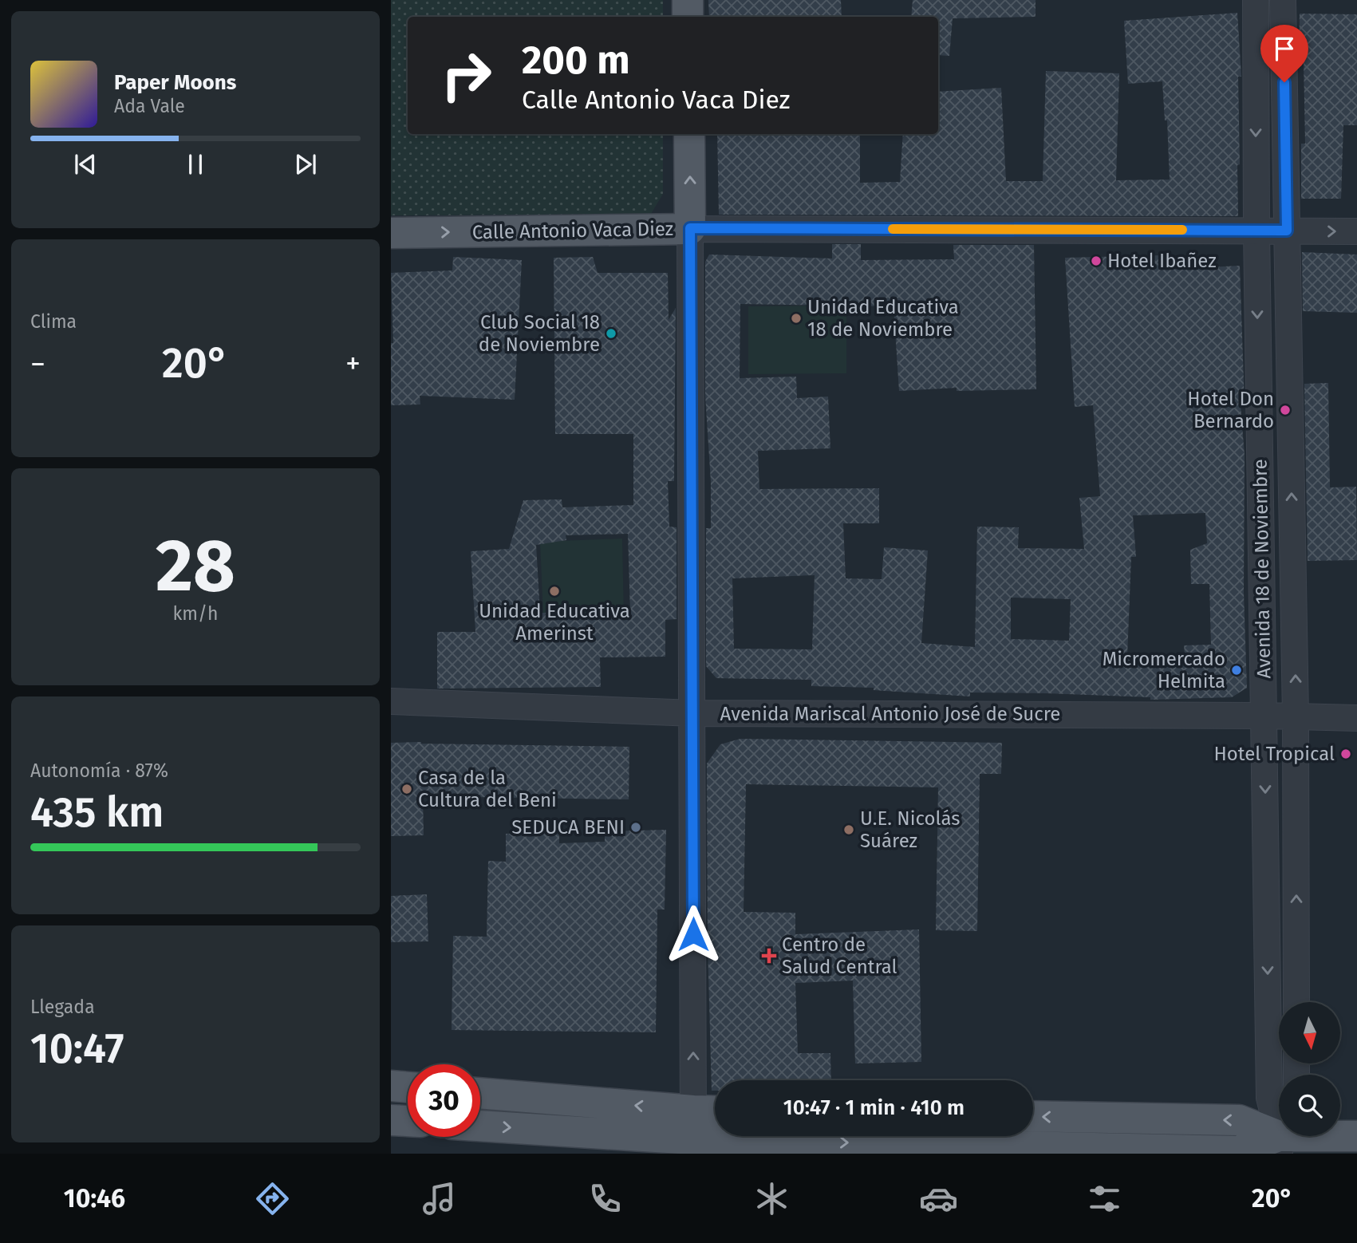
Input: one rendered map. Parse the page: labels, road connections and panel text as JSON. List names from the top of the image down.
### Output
{
  "streets": {
    "main road": ["Calle Antonio Vaca Diez"],
    "street": ["Avenida 18 de Noviembre", "Avenida Mariscal Antonio José de Sucre"]
  },
  "crossings": [
    ["Calle Antonio Vaca Diez", "Avenida 18 de Noviembre"],
    ["Avenida 18 de Noviembre", "Avenida Mariscal Antonio José de Sucre"]
  ],
  "one_way": ["Calle Antonio Vaca Diez"],
  "places": {
    "other": [
      "Hotel Ibañez",
      "Unidad Educativa 18 de Noviembre",
      "Club Social 18 de Noviembre",
      "Hotel Don Bernardo",
      "Unidad Educativa Amerinst",
      "Micromercado Helmita",
      "Hotel Tropical",
      "Casa de la Cultura del Beni",
      "SEDUCA BENI",
      "U.E. Nicolás Suárez"
    ],
    "health": ["Centro de Salud Central"]
  },
  "north": "bottom",
  "page": {
    "turn": ["200 m", "Calle Antonio Vaca Diez"],
    "song": ["Paper Moons", "Ada Vale"],
    "tile": [
      "Clima",
      ["28", "km/h"],
      ["Autonomía · 87%", "435 km"],
      ["Llegada", "10:47"]
    ],
    "heat": ["−", "20°", "+"],
    "limit": "30",
    "trip": "10:47 · 1 min · 410 m",
    "tabs": ["10:46", "20°"]
  }
}
